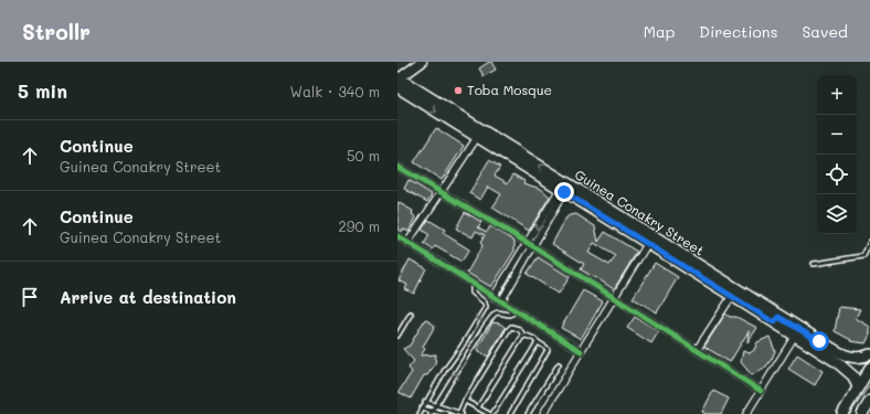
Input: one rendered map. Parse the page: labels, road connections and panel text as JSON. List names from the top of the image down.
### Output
{
  "streets": {
    "main road": ["Guinea Conakry Street"]
  },
  "places": ["Toba Mosque"],
  "page": {
    "header": "Strollr",
    "nav": ["Map", "Directions", "Saved"],
    "heading": ["5 min", "Walk · 340 m"],
    "map_buttons": ["+", "−"],
    "list": [
      ["Continue", "Guinea Conakry Street", "50 m"],
      ["Continue", "Guinea Conakry Street", "290 m"],
      "Arrive at destination"
    ]
  }
}
